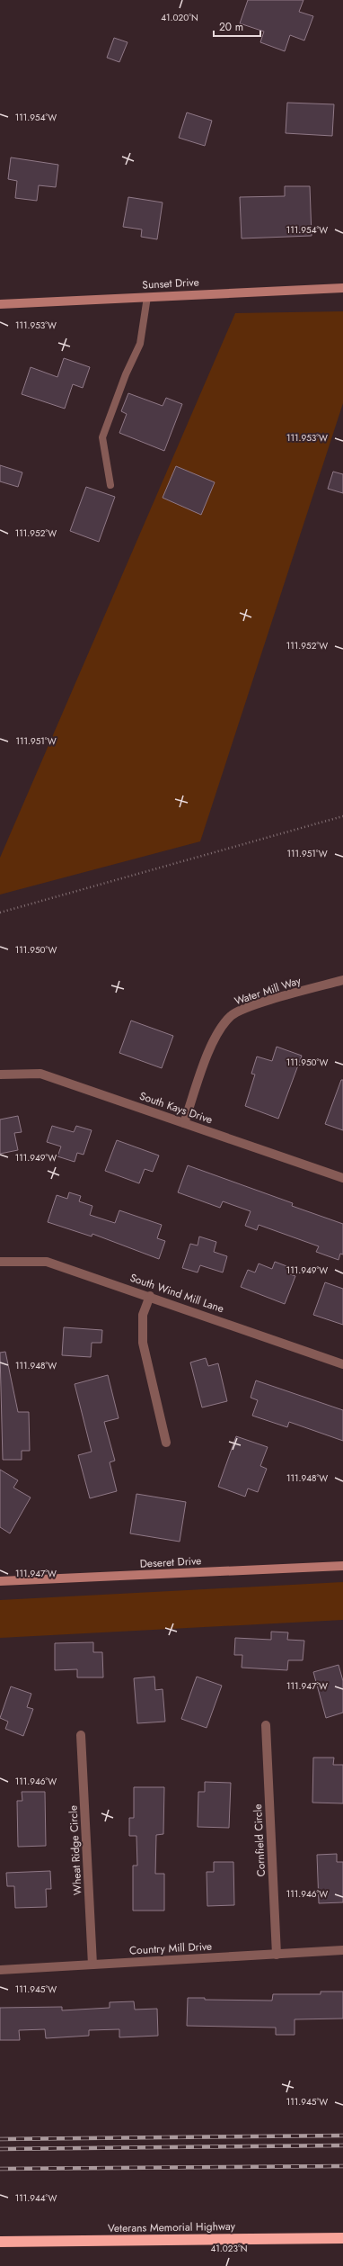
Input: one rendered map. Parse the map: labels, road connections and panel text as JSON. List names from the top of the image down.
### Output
{
  "streets": {
    "highway": ["Veterans Memorial Highway"],
    "main road": ["Sunset Drive", "Deseret Drive"],
    "street": [
      "Water Mill Way",
      "South Kays Drive",
      "South Wind Mill Lane",
      "Cornfield Circle",
      "Wheat Ridge Circle",
      "Country Mill Drive"
    ]
  },
  "crossings": [
    ["Water Mill Way", "South Kays Drive"],
    ["Cornfield Circle", "Country Mill Drive"],
    ["Wheat Ridge Circle", "Country Mill Drive"]
  ],
  "scale_bar": "20 m",
  "coordinates": [
    "41.020°N",
    "111.954°W",
    "111.953°W",
    "111.952°W",
    "111.951°W",
    "111.950°W",
    "111.949°W",
    "111.948°W",
    "111.947°W",
    "111.946°W",
    "111.945°W",
    "111.944°W",
    "41.023°N"
  ]
}
